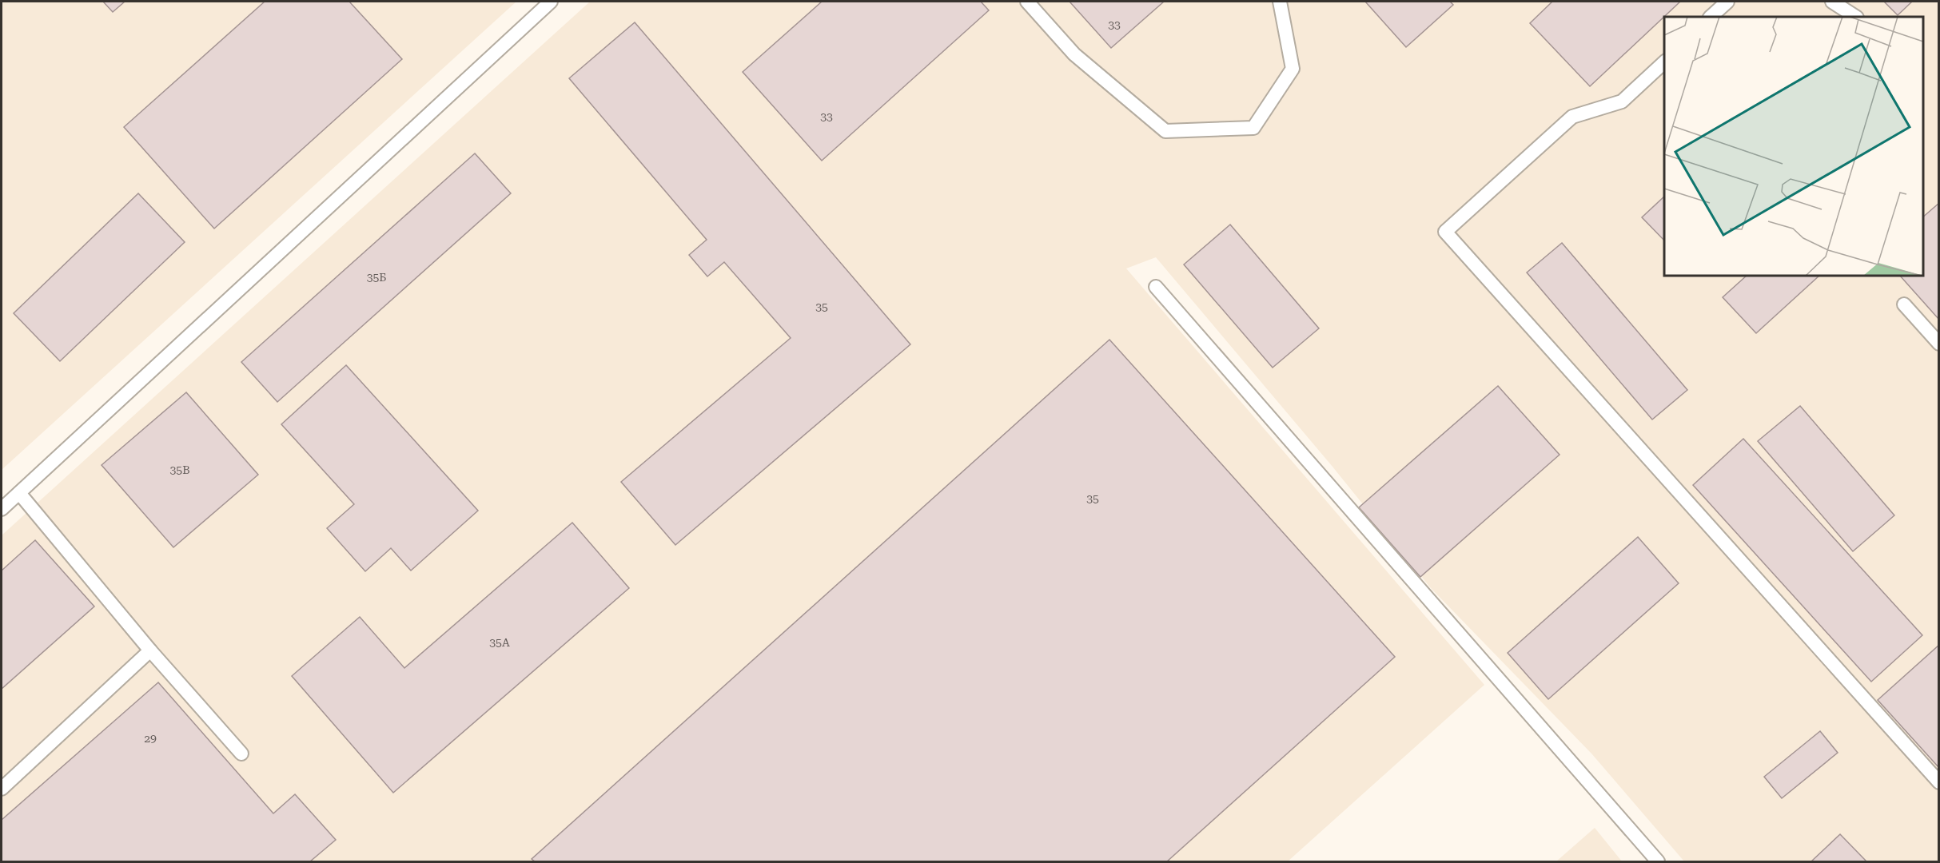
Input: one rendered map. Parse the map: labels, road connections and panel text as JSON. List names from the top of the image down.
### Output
{
  "house_numbers": [
    "33",
    "33",
    "35Б",
    "35",
    "35В",
    "35",
    "35А",
    "29"
  ]
}
